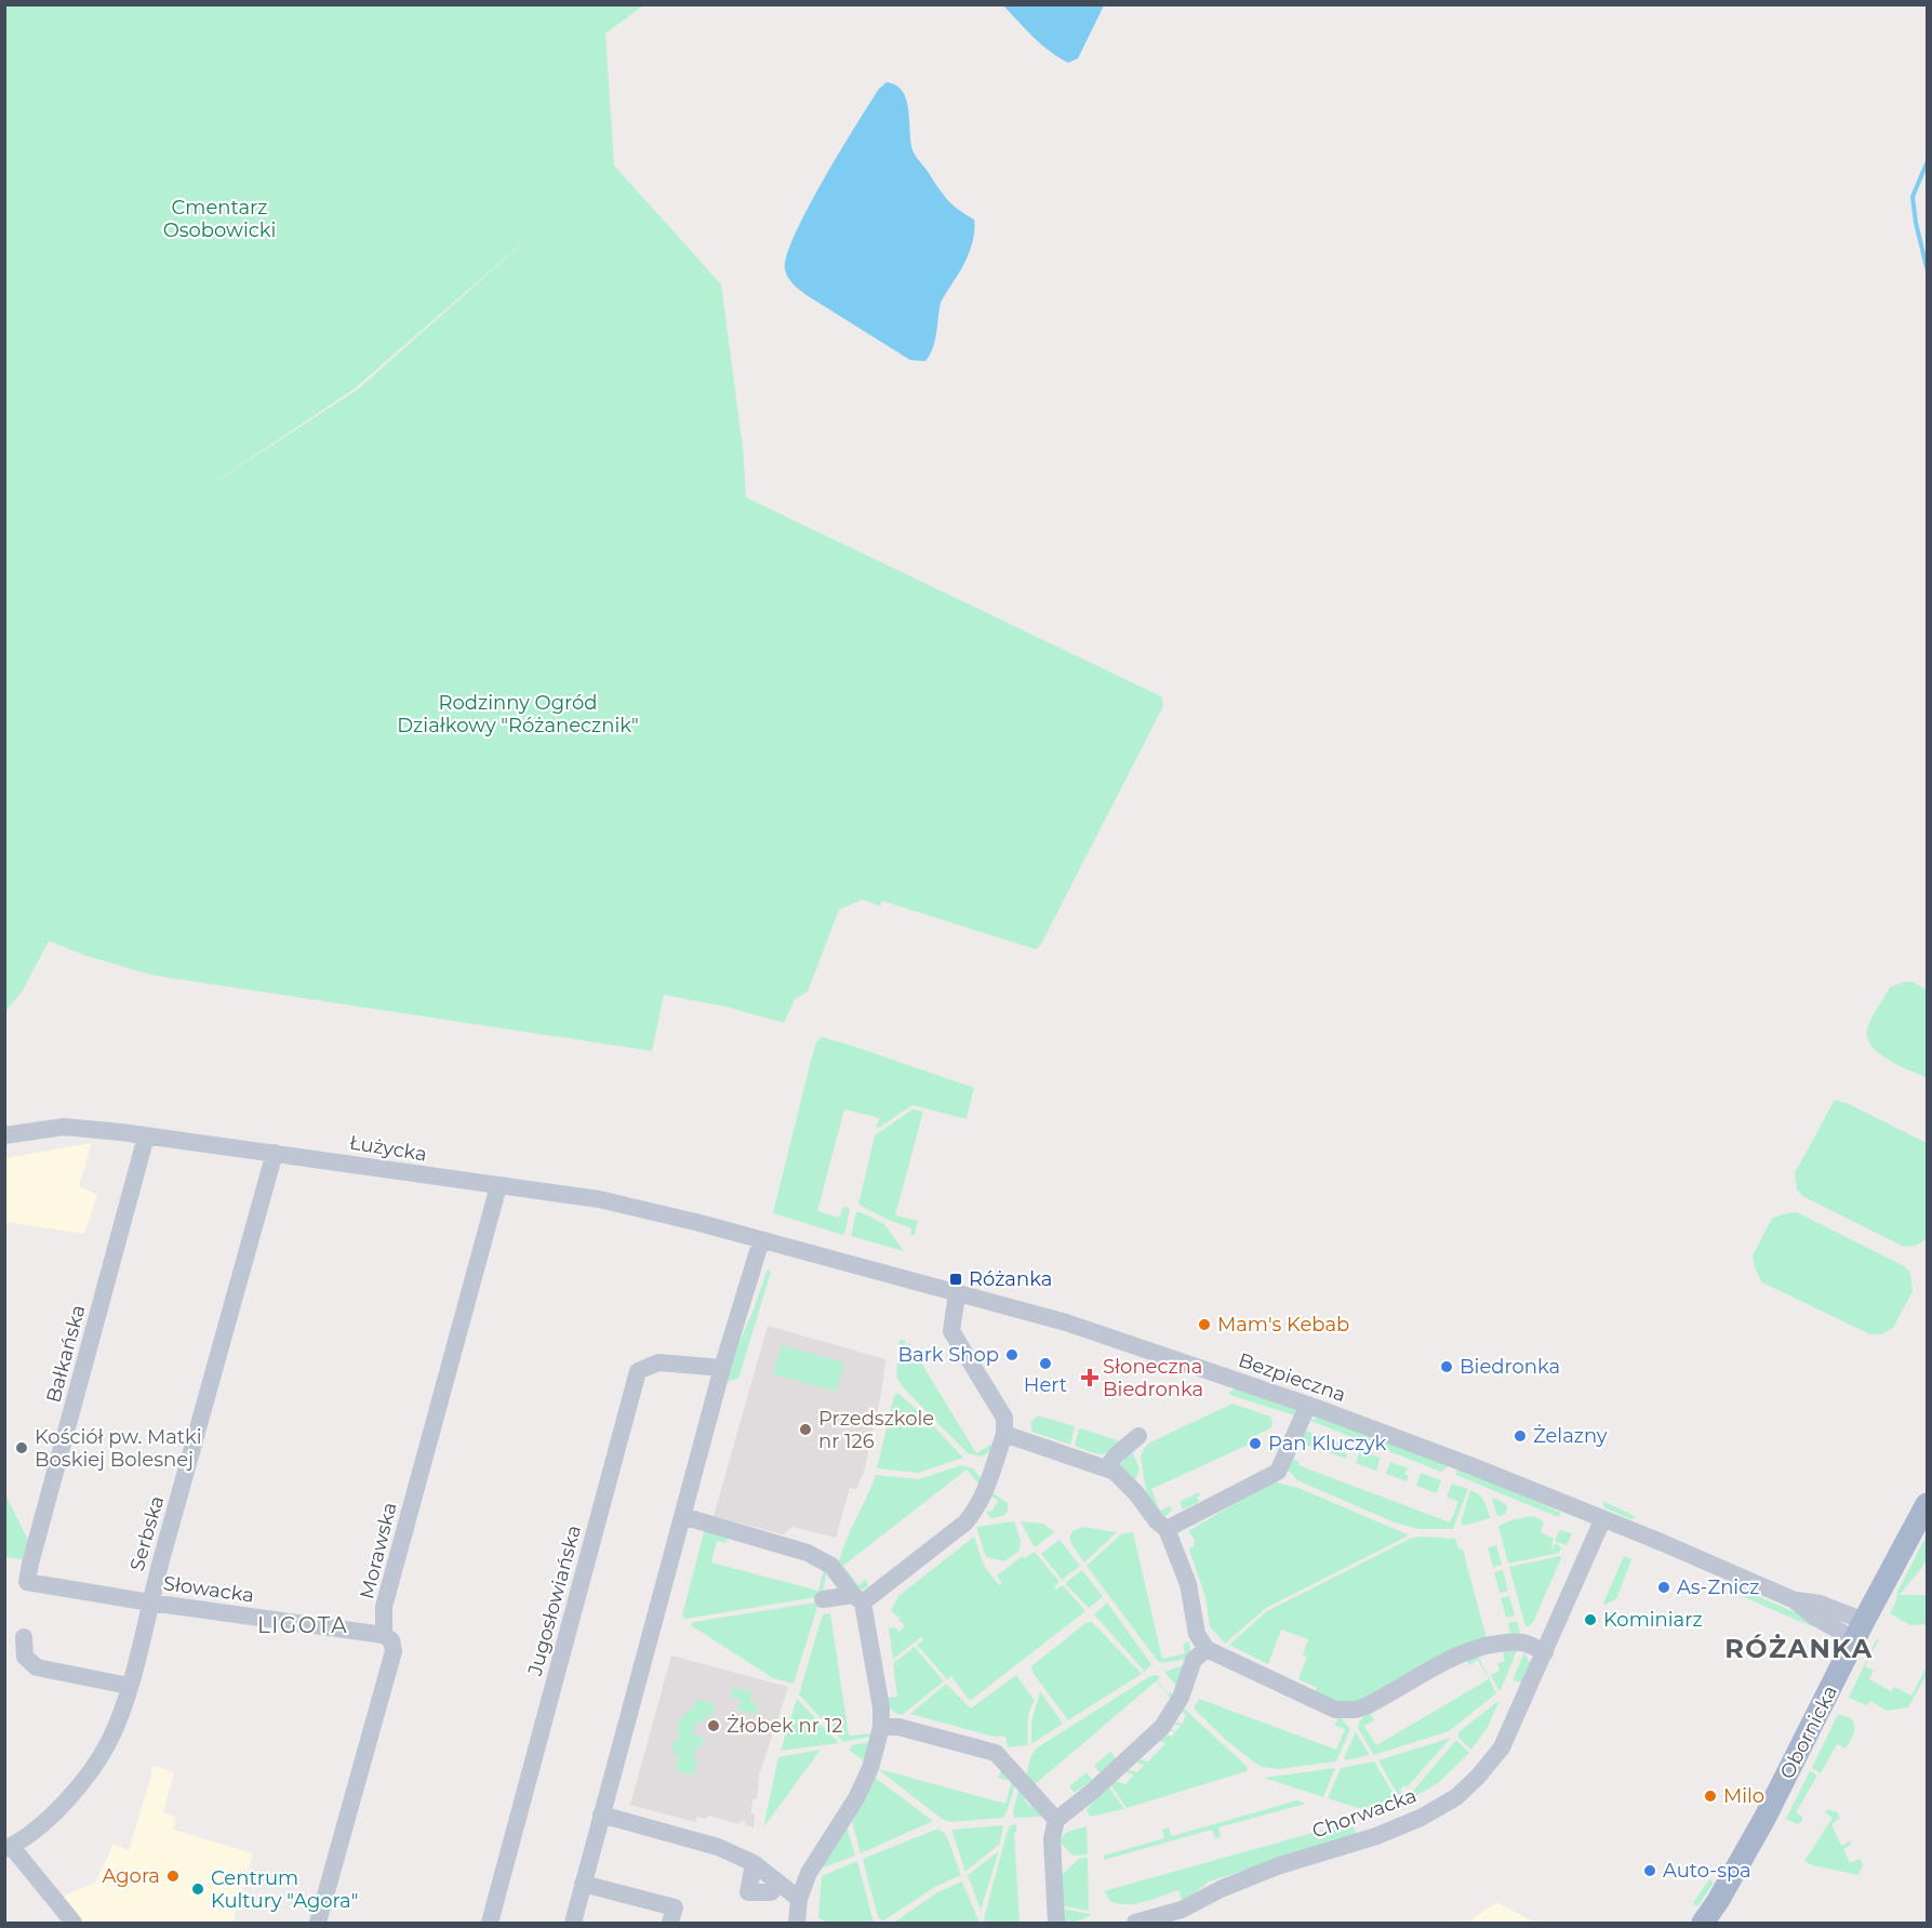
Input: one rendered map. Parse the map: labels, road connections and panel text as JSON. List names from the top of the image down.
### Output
{
  "streets": {
    "main road": ["Obornicka"],
    "street": [
      "Łużycka",
      "Bałkańska",
      "Bezpieczna",
      "Serbska",
      "Morawska",
      "Słowacka",
      "Jugosłowiańska",
      "Chorwacka"
    ]
  },
  "crossings": [
    ["Łużycka", "Bałkańska"],
    ["Łużycka", "Bezpieczna"],
    ["Łużycka", "Serbska"],
    ["Łużycka", "Morawska"],
    ["Bałkańska", "Słowacka"],
    ["Bezpieczna", "Obornicka"],
    ["Bezpieczna", "Chorwacka"],
    ["Serbska", "Słowacka"],
    ["Morawska", "Słowacka"]
  ],
  "districts": ["LIGOTA", "RÓŻANKA"],
  "parks": ["Cmentarz Osobowicki", "Rodzinny Ogród Działkowy \"Różanecznik\""],
  "places": {
    "transit": ["Różanka"],
    "other": [
      "Mam's Kebab",
      "Bark Shop",
      "Hert",
      "Biedronka",
      "Przedszkole nr 126",
      "Żelazny",
      "Pan Kluczyk",
      "Kościół pw. Matki Boskiej Bolesnej",
      "As-Znicz",
      "Kominiarz",
      "Żłobek nr 12",
      "Milo",
      "Auto-spa",
      "Agora",
      "Centrum Kultury \"Agora\""
    ],
    "health": ["Słoneczna Biedronka"]
  }
}
